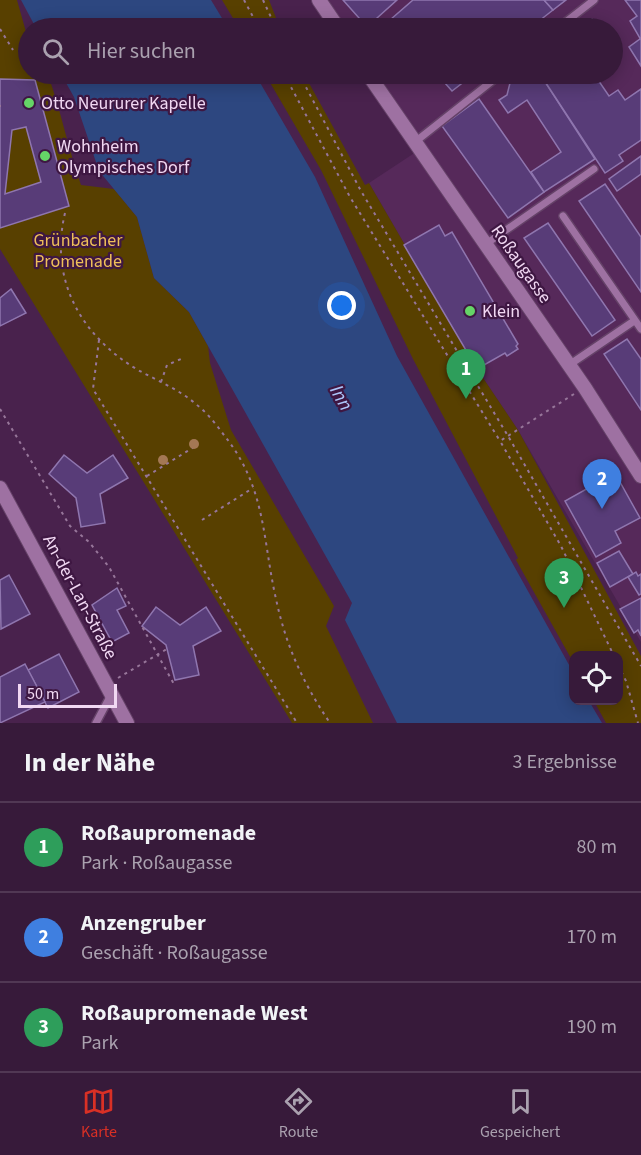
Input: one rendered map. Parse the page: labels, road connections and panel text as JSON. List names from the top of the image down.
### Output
{
  "streets": {
    "street": ["Roßaugasse", "An-der-Lan-Straße"]
  },
  "water": ["Inn"],
  "parks": ["Grünbacher Promenade"],
  "places": ["Otto Neururer Kapelle", "Wohnheim Olympisches Dorf", "Klein"],
  "scale_bar": "50 m",
  "page": {
    "search": "Hier suchen",
    "pins": ["1", "2", "3"],
    "scale": "50 m",
    "heading": ["In der Nähe", "3 Ergebnisse"],
    "list": [
      {
        "mark": "1",
        "name": "Roßaupromenade",
        "note": "Park · Roßaugasse",
        "value": "80 m"
      },
      {
        "mark": "2",
        "name": "Anzengruber",
        "note": "Geschäft · Roßaugasse",
        "value": "170 m"
      },
      {
        "mark": "3",
        "name": "Roßaupromenade West",
        "note": "Park",
        "value": "190 m"
      }
    ],
    "nav": ["Karte", "Route", "Gespeichert"]
  }
}
